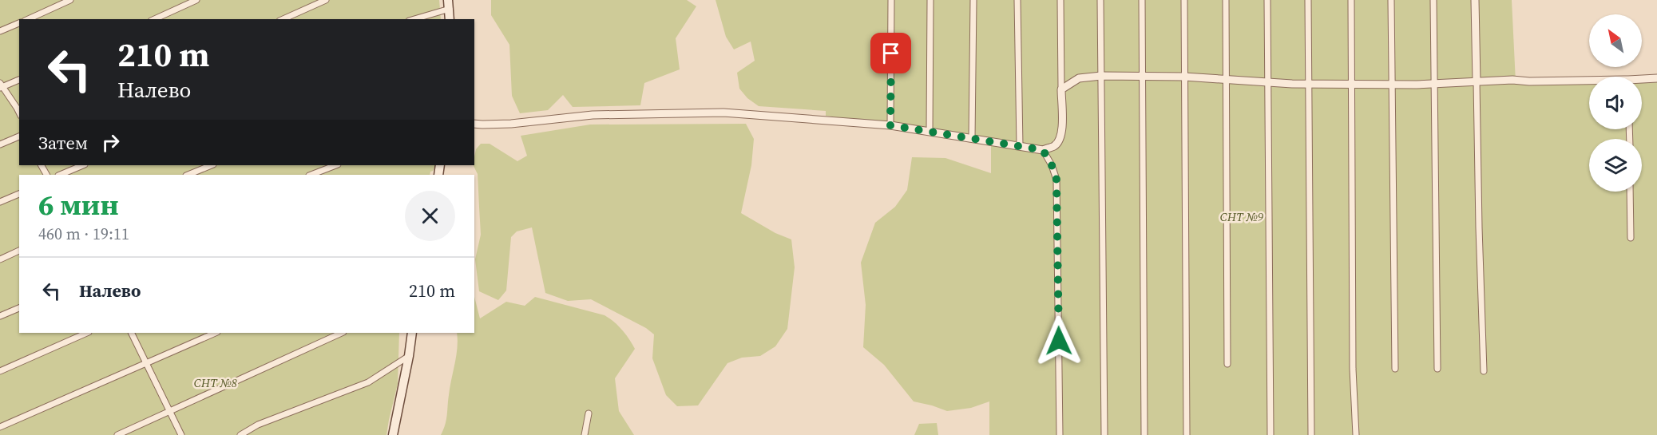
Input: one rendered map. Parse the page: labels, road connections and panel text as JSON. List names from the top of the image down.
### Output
{
  "parks": ["СНТ №9", "СНТ №8"],
  "north": "top left",
  "page": {
    "turn": ["210 m", "Налево"],
    "then": "Затем",
    "heading": ["6 мин", "460 m · 19:11"],
    "list": [
      {
        "name": "Налево",
        "value": "210 m"
      }
    ]
  }
}
